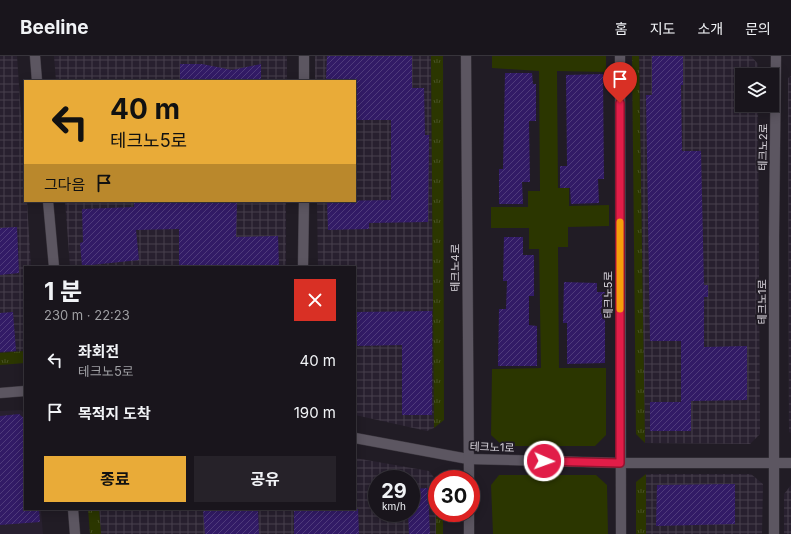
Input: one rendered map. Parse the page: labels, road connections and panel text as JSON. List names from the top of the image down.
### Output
{
  "streets": {
    "street": [
      "테크노2로",
      "테크노4로",
      "테크노5로",
      "테크노1로"
    ]
  },
  "crossings": [
    ["테크노2로", "테크노1로"],
    ["테크노4로", "테크노1로"],
    ["테크노5로", "테크노1로"]
  ],
  "page": {
    "header": "Beeline",
    "nav": [
      "홈",
      "지도",
      "소개",
      "문의"
    ],
    "turn": ["40 m", "테크노5로"],
    "then": "그다음",
    "heading": ["1 분", "230 m · 22:23"],
    "list": [
      {
        "name": "좌회전",
        "note": "테크노5로",
        "value": "40 m"
      },
      {
        "name": "목적지 도착",
        "value": "190 m"
      }
    ],
    "buttons": ["종료", "공유"],
    "speed": "29 km/h",
    "limit": "30"
  }
}
